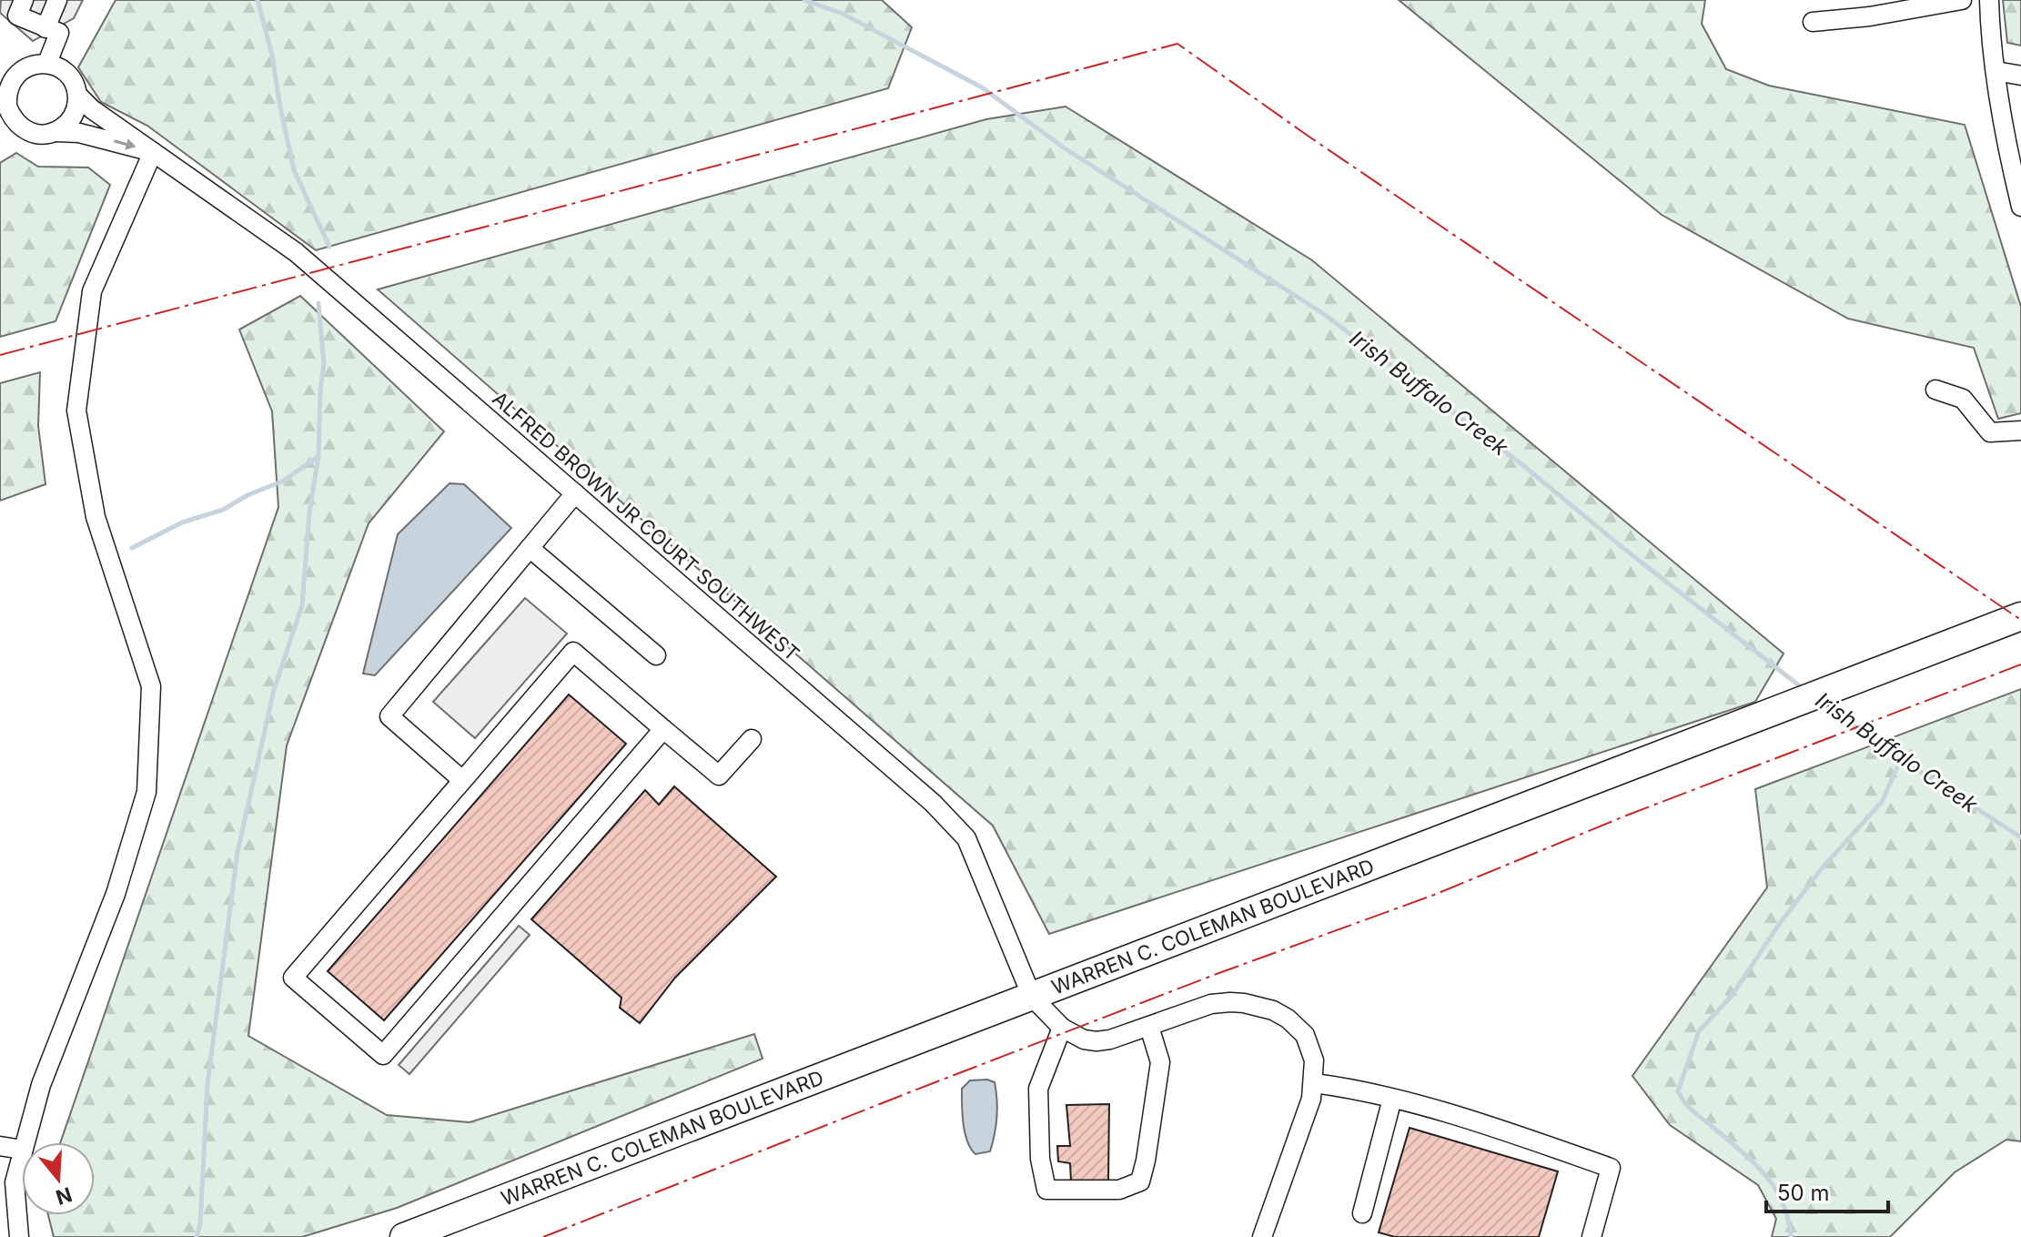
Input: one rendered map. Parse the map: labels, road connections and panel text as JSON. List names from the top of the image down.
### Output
{
  "streets": {
    "highway": ["WARREN C. COLEMAN BOULEVARD"],
    "street": ["ALFRED BROWN JR COURT SOUTHWEST"]
  },
  "crossings": [
    ["ALFRED BROWN JR COURT SOUTHWEST", "WARREN C. COLEMAN BOULEVARD"]
  ],
  "water": ["Irish Buffalo Creek"],
  "scale_bar": "50 m",
  "north": "bottom"
}
